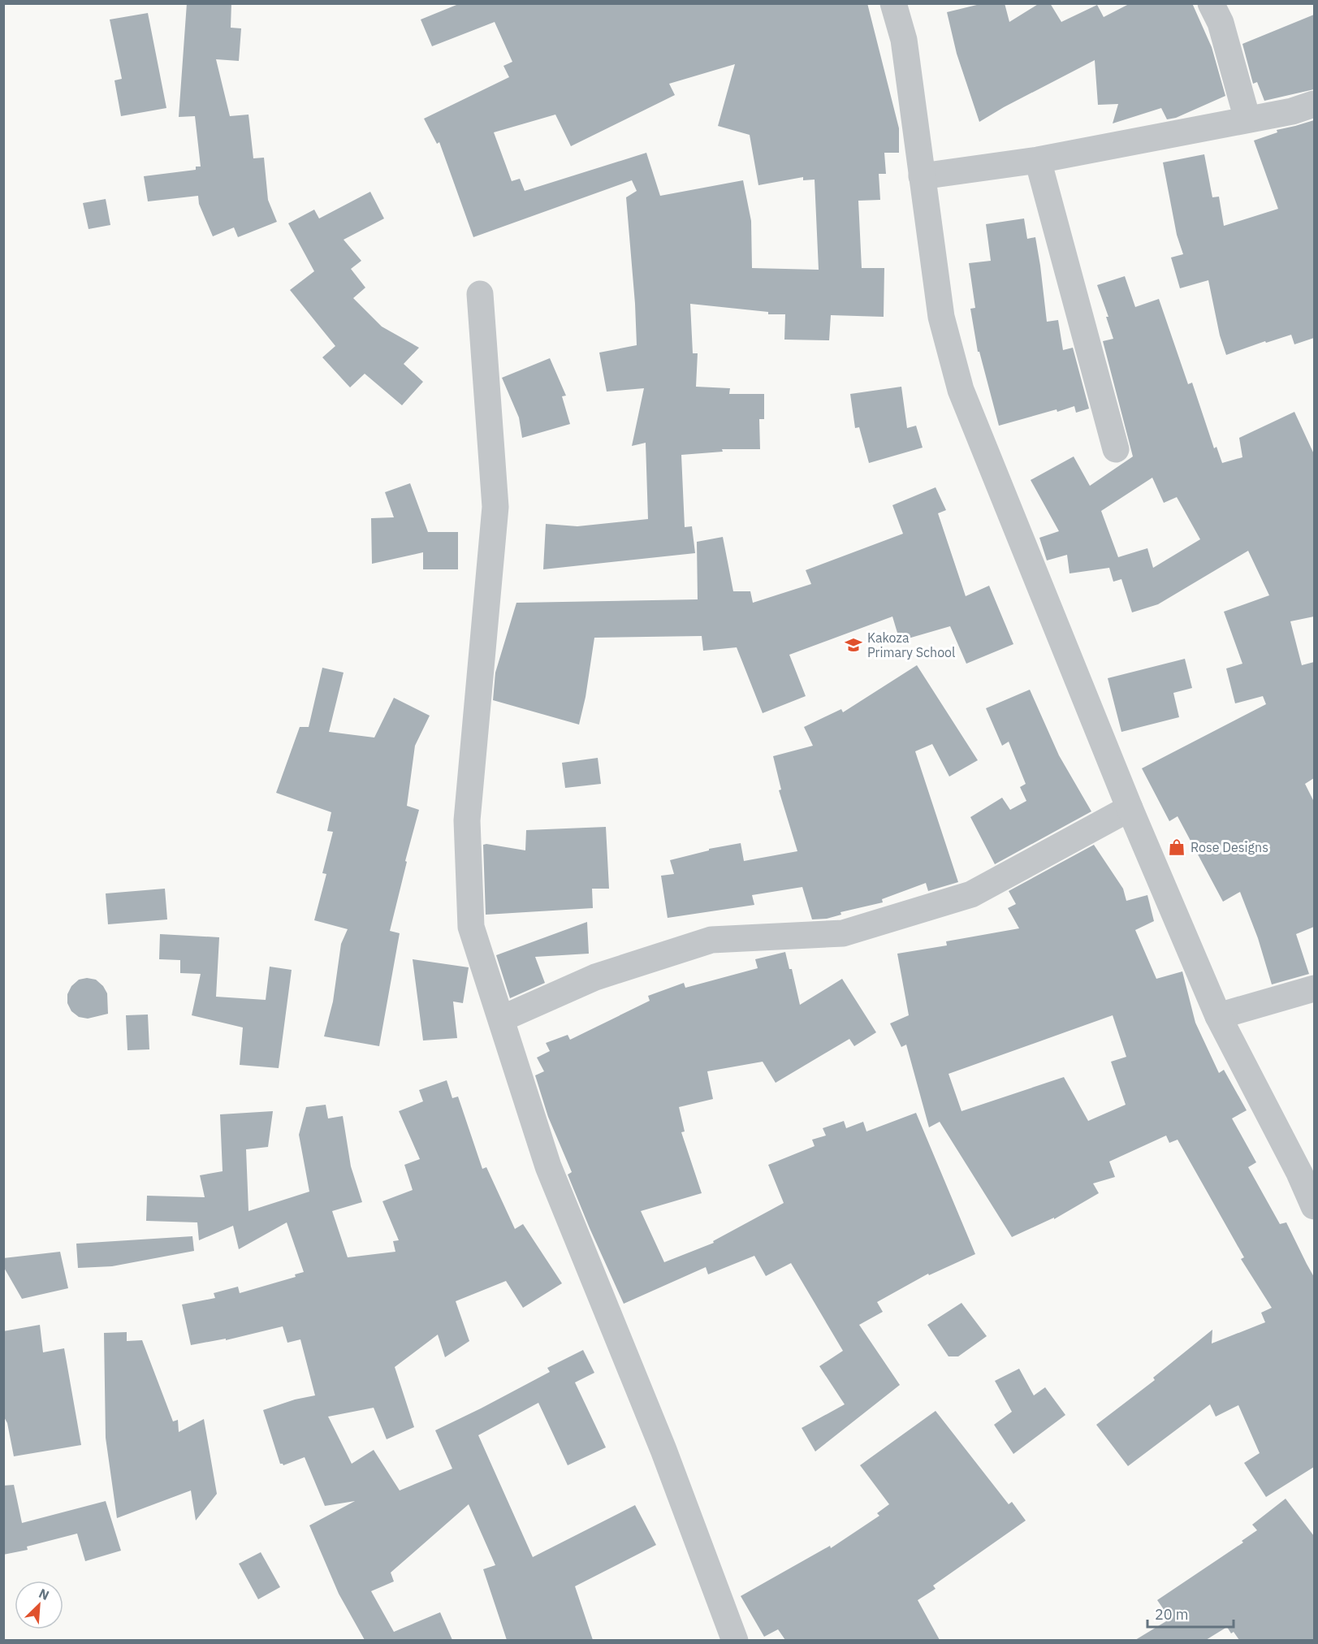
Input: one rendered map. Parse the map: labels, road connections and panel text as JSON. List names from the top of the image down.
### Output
{
  "places": {
    "school or university": ["Kakoza Primary School"],
    "shop": ["Rose Designs"]
  },
  "scale_bar": "20 m",
  "north": "top right"
}
